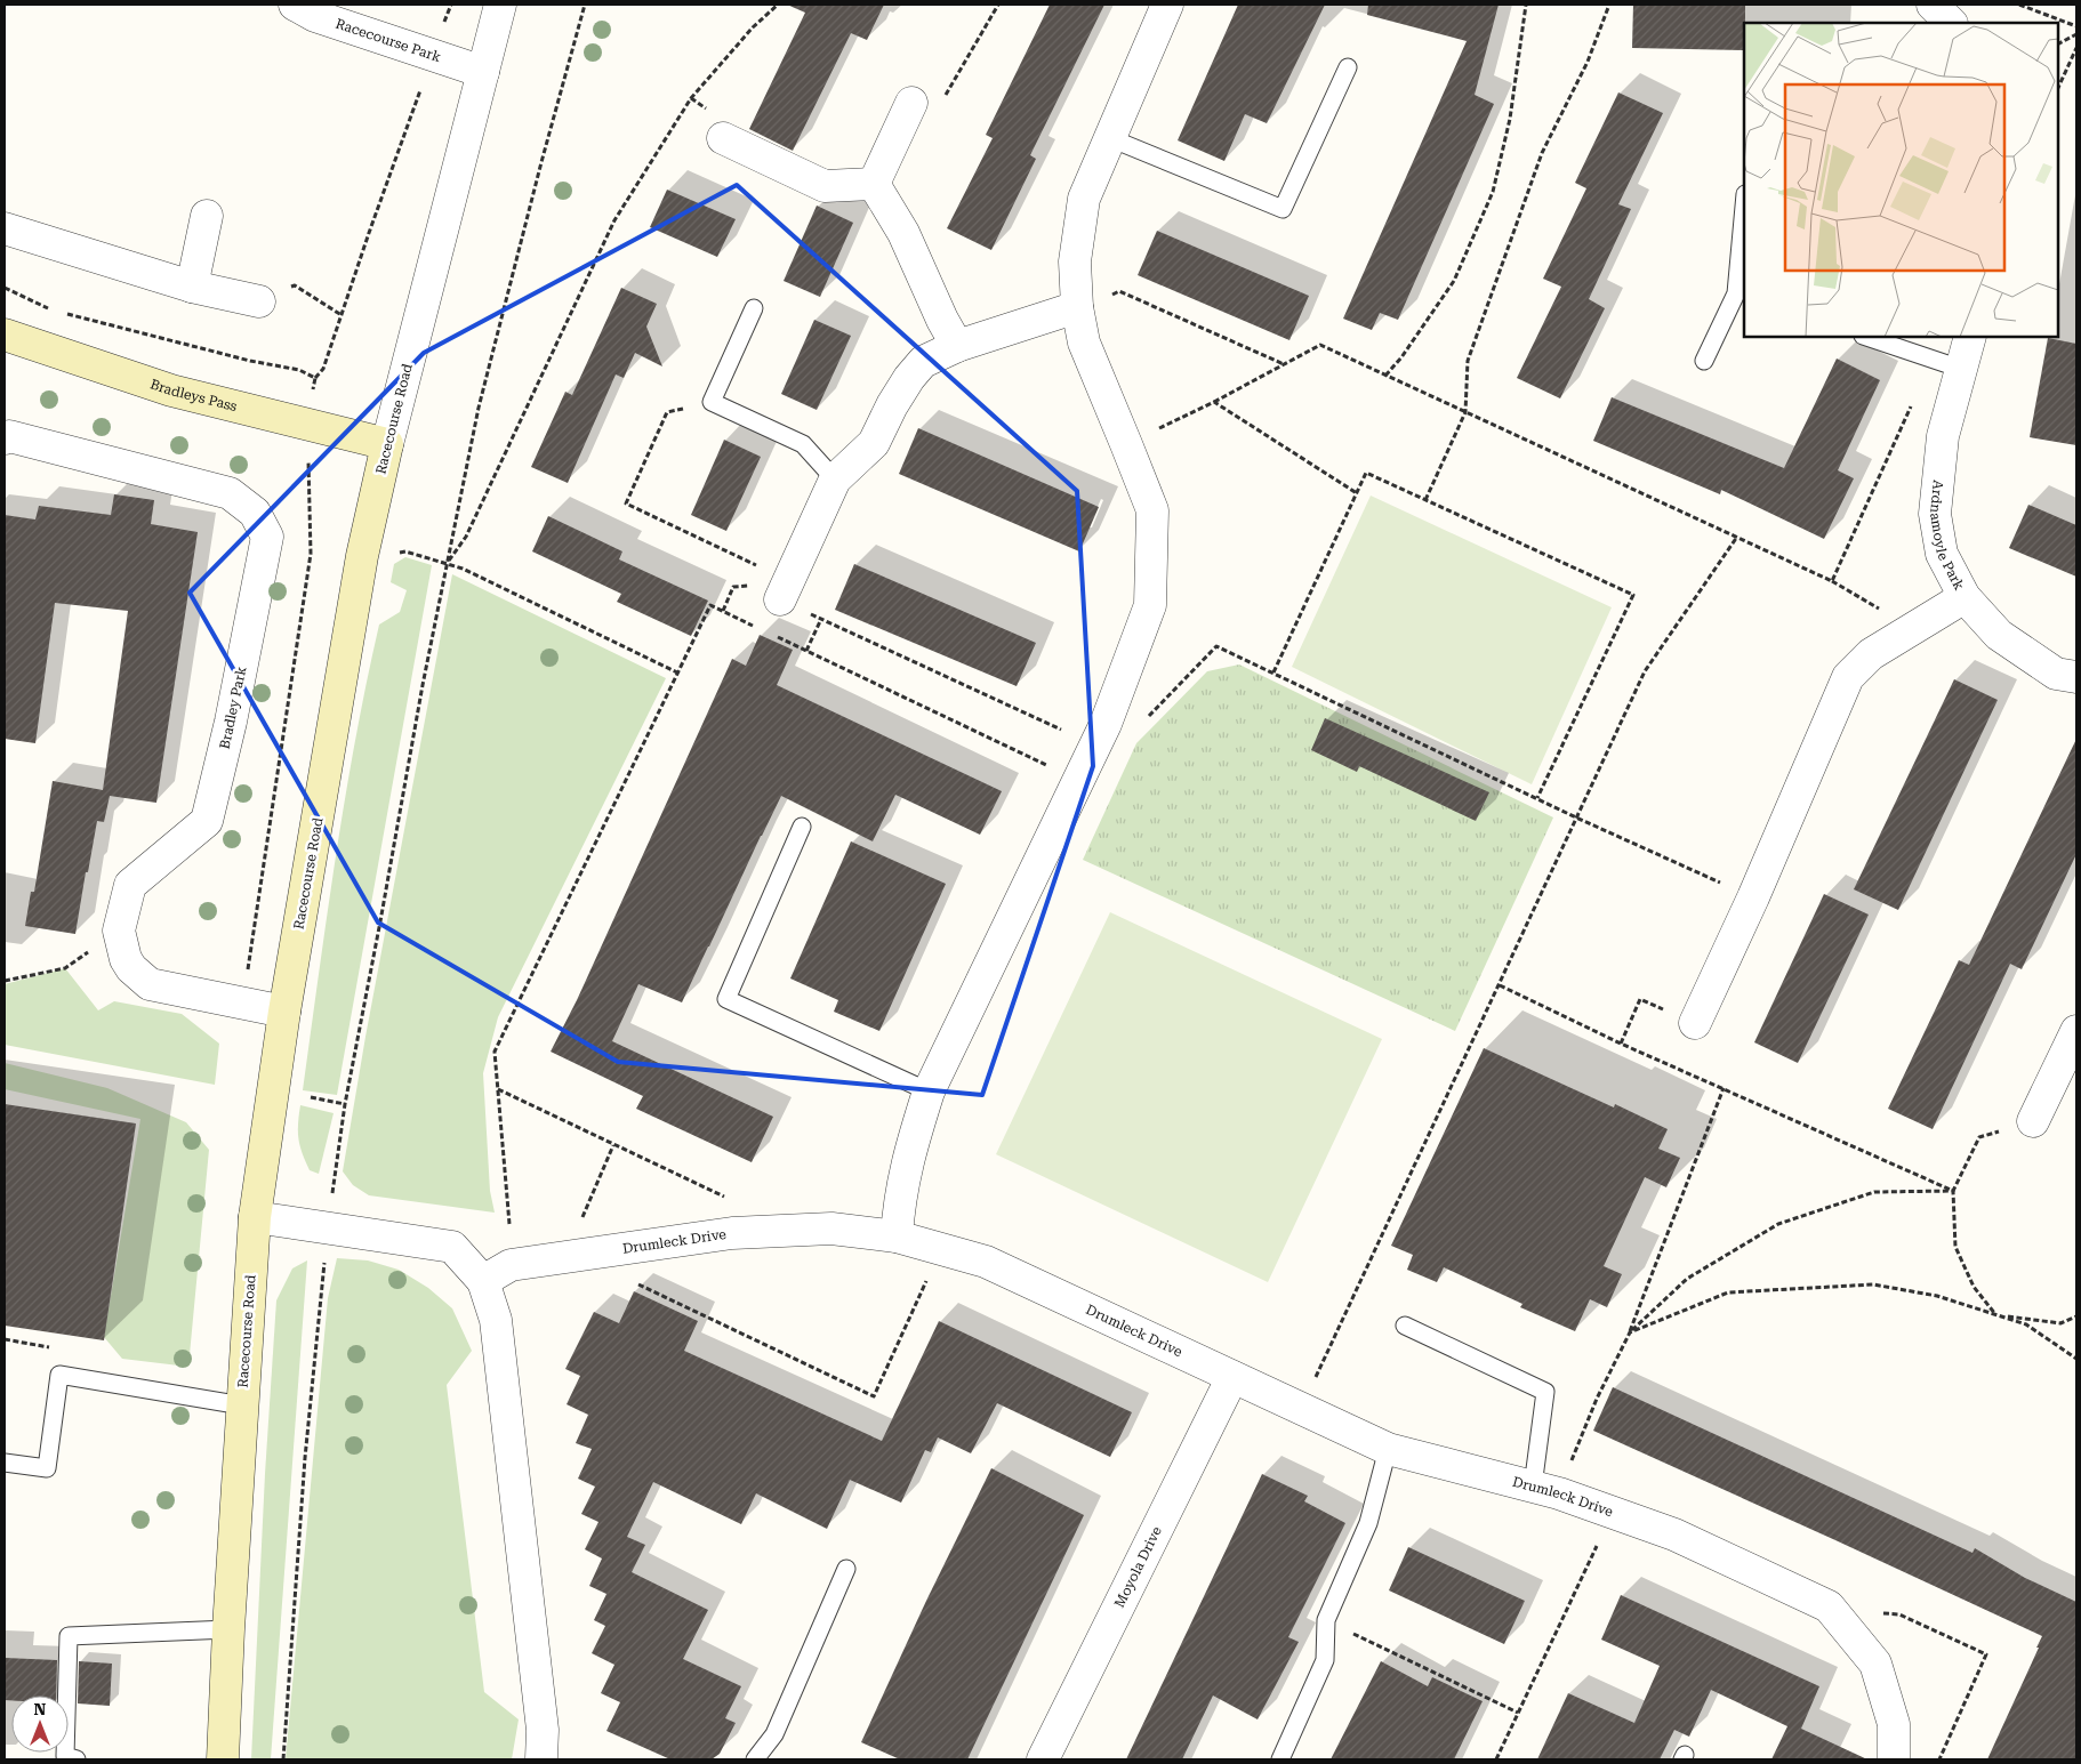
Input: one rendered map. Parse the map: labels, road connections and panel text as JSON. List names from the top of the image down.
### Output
{
  "streets": {
    "main road": ["Bradleys Pass", "Racecourse Road"],
    "street": [
      "Racecourse Park",
      "Ardnamoyle Park",
      "Bradley Park",
      "Drumleck Drive",
      "Moyola Drive"
    ]
  },
  "crossings": [
    ["Racecourse Park", "Racecourse Road"],
    ["Bradleys Pass", "Racecourse Road"],
    ["Racecourse Road", "Bradley Park"],
    ["Drumleck Drive", "Moyola Drive"]
  ],
  "north": "top"
}
